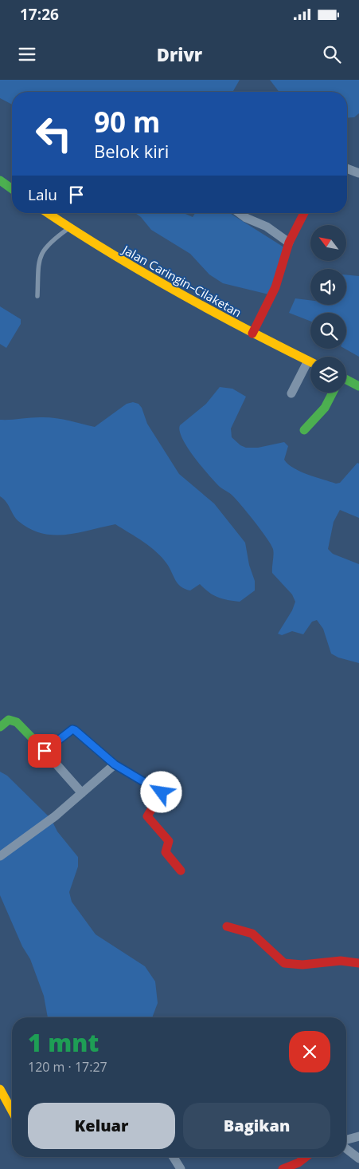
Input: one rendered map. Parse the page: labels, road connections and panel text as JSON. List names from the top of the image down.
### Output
{
  "streets": {
    "street": ["Jalan Caringin–Cilaketan"]
  },
  "north": "top left",
  "page": {
    "status": "17:26",
    "header": "Drivr",
    "turn": ["90 m", "Belok kiri"],
    "then": "Lalu",
    "heading": ["1 mnt", "120 m · 17:27"],
    "buttons": ["Keluar", "Bagikan"]
  }
}
